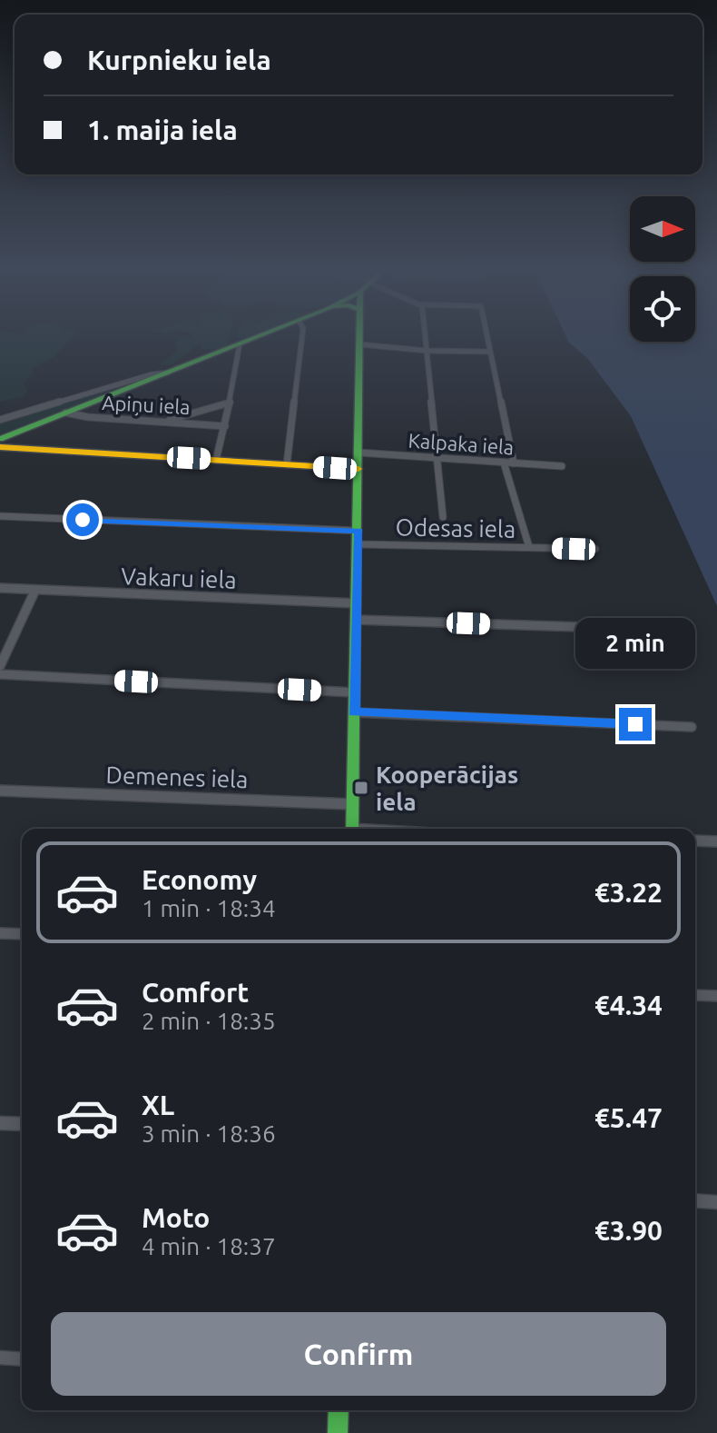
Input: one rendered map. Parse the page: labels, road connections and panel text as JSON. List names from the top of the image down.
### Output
{
  "streets": {
    "street": [
      "Apiņu iela",
      "Kalpaka iela",
      "Odesas iela",
      "Vakaru iela",
      "Demenes iela"
    ]
  },
  "places": {
    "transit": ["Kooperācijas iela"]
  },
  "north": "right",
  "page": {
    "banner": ["Kurpnieku iela", "1. maija iela"],
    "bubble": "2 min",
    "list": [
      {
        "name": "Economy",
        "note": "1 min · 18:34",
        "value": "€3.22"
      },
      {
        "name": "Comfort",
        "note": "2 min · 18:35",
        "value": "€4.34"
      },
      {
        "name": "XL",
        "note": "3 min · 18:36",
        "value": "€5.47"
      },
      {
        "name": "Moto",
        "note": "4 min · 18:37",
        "value": "€3.90"
      }
    ],
    "buttons": "Confirm"
  }
}
